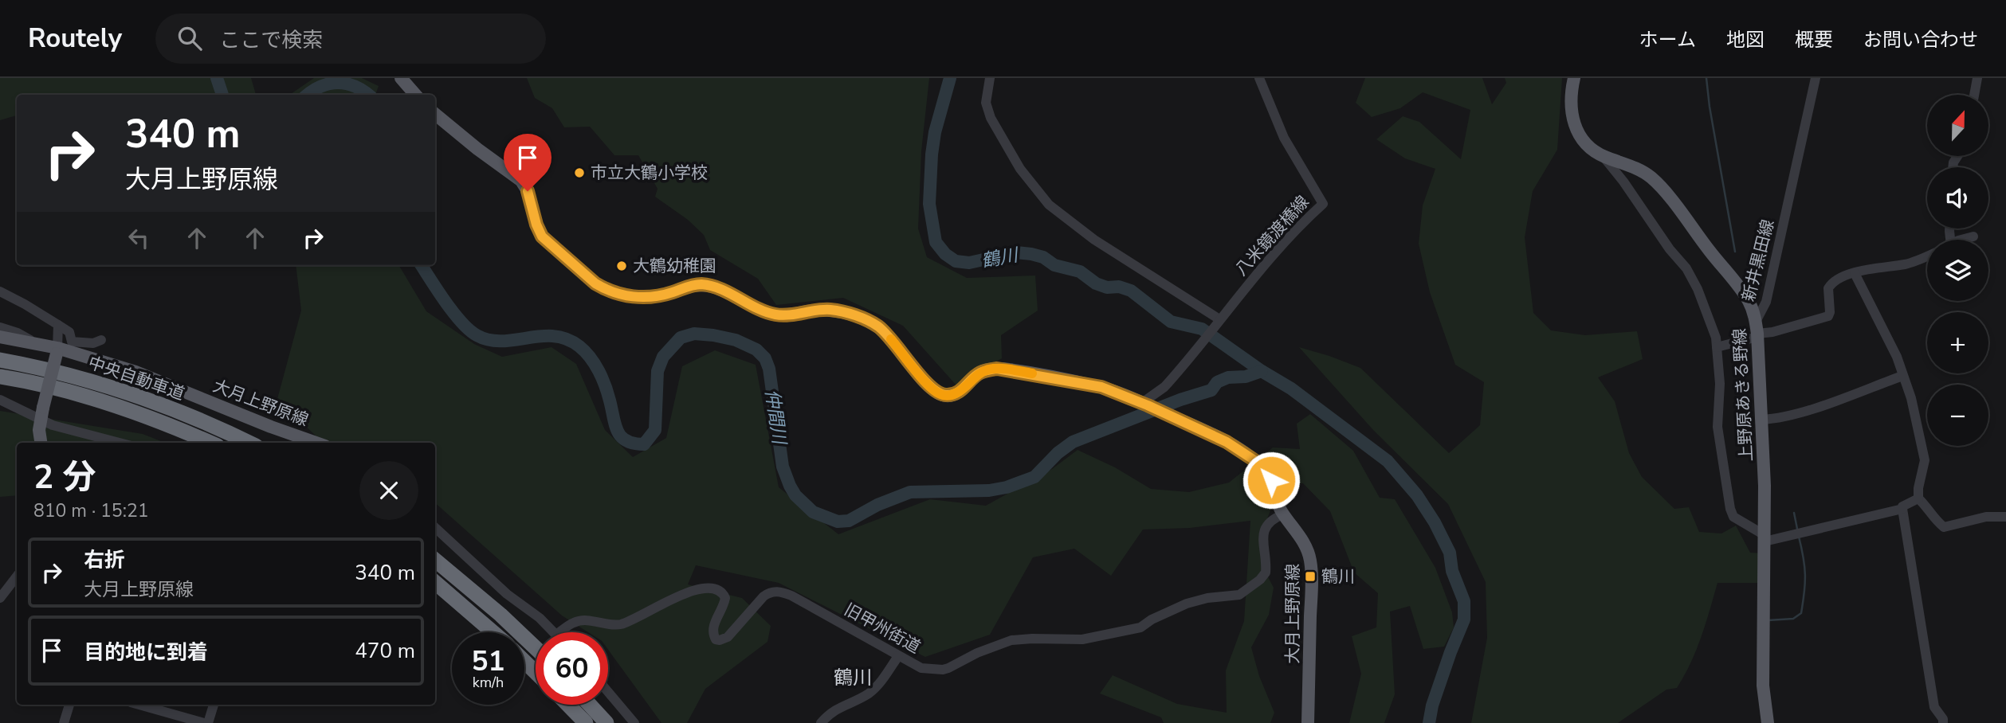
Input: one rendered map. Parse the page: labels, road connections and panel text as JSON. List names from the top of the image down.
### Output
{
  "streets": {
    "highway": ["中央自動車道"],
    "main road": ["上野原あきる野線", "大月上野原線"],
    "street": ["八米鏡渡橋線", "新井黒田線", "旧甲州街道"]
  },
  "crossings": [
    ["新井黒田線", "上野原あきる野線"],
    ["大月上野原線", "旧甲州街道"]
  ],
  "districts": ["鶴川"],
  "water": ["鶴川", "仲間川"],
  "places": {
    "other": ["市立大鶴小学校", "大鶴幼稚園"],
    "transit": ["鶴川"]
  },
  "north": "top",
  "page": {
    "header": "Routely",
    "search": "ここで検索",
    "nav": [
      "ホーム",
      "地図",
      "概要",
      "お問い合わせ"
    ],
    "map_buttons": ["+", "−"],
    "turn": ["340 m", "大月上野原線"],
    "heading": ["2 分", "810 m · 15:21"],
    "list": [
      {
        "name": "右折",
        "note": "大月上野原線",
        "value": "340 m"
      },
      {
        "name": "目的地に到着",
        "value": "470 m"
      }
    ],
    "speed": "51 km/h",
    "limit": "60"
  }
}
